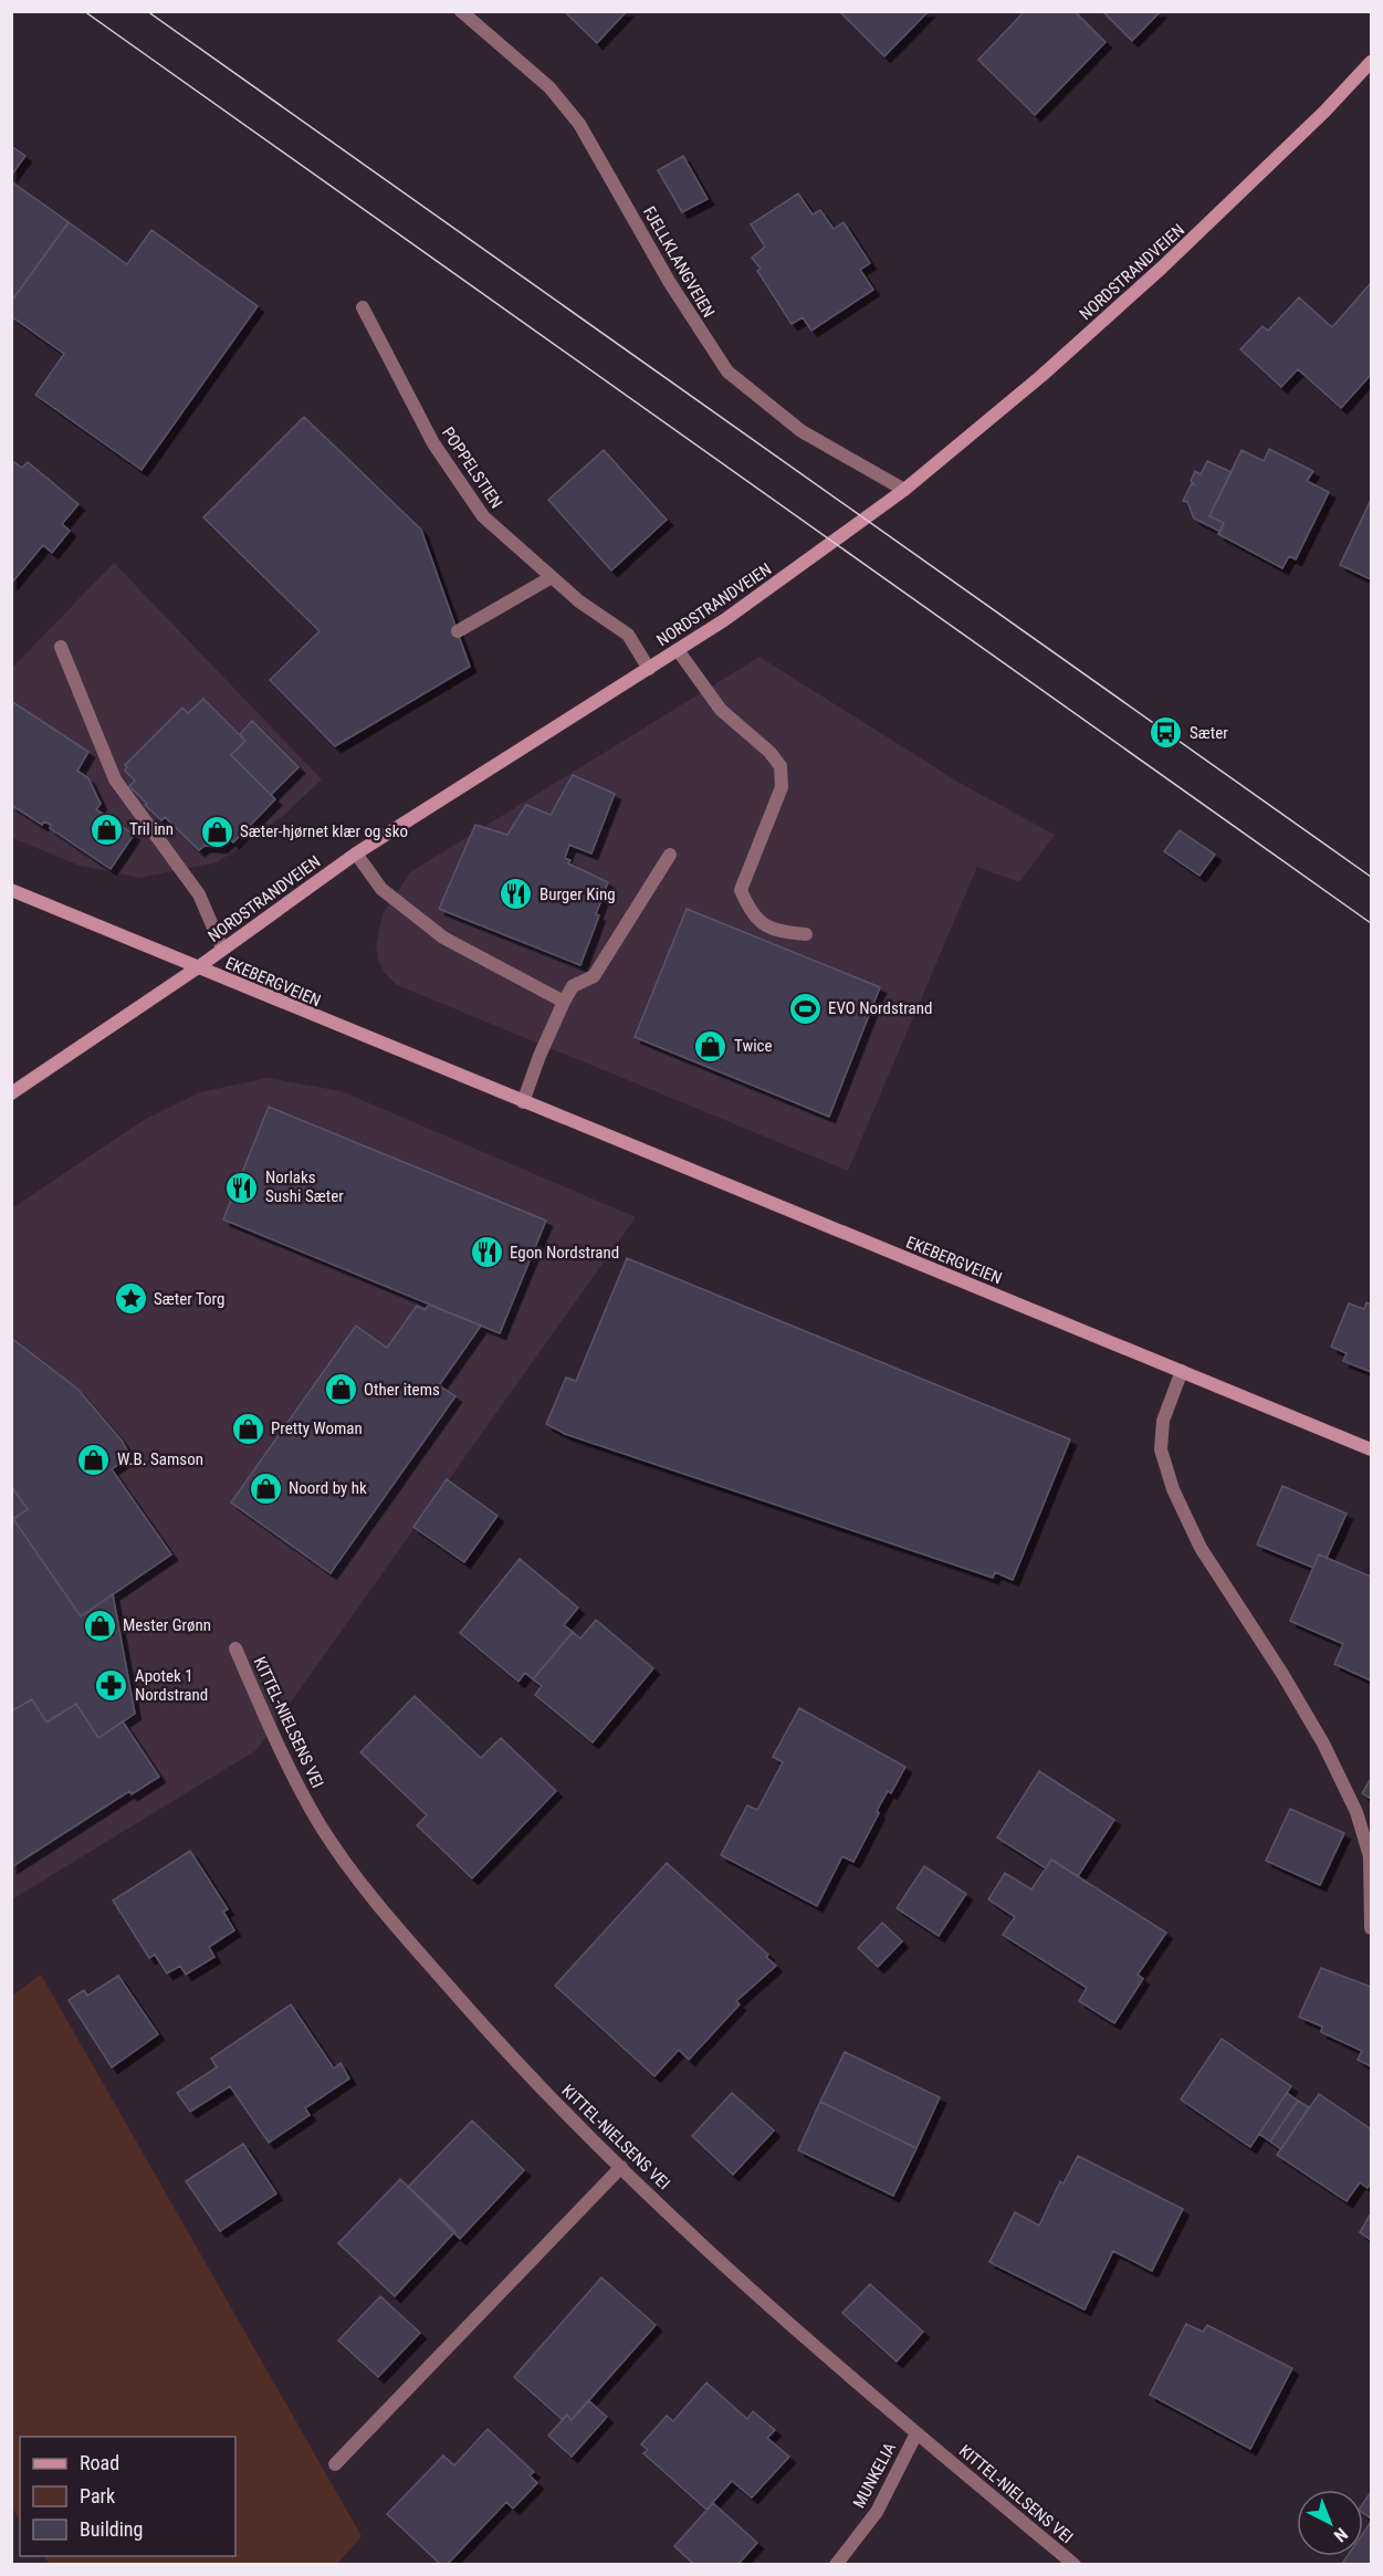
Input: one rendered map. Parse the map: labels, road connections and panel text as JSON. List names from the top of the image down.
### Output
{
  "streets": {
    "main road": ["NORDSTRANDVEIEN", "EKEBERGVEIEN"],
    "street": [
      "FJELLKLANGVEIEN",
      "POPPELSTIEN",
      "KITTEL-NIELSENS VEI",
      "MUNKELIA"
    ]
  },
  "crossings": [
    ["FJELLKLANGVEIEN", "NORDSTRANDVEIEN"],
    ["NORDSTRANDVEIEN", "POPPELSTIEN"],
    ["NORDSTRANDVEIEN", "EKEBERGVEIEN"],
    ["KITTEL-NIELSENS VEI", "MUNKELIA"]
  ],
  "places": {
    "bus stop": ["Sæter"],
    "shop": [
      "Tril inn",
      "Sæter-hjørnet klær og sko",
      "Twice",
      "Other items",
      "Pretty Woman",
      "W.B. Samson",
      "Noord by hk",
      "Mester Grønn"
    ],
    "restaurant": ["Burger King", "Norlaks Sushi Sæter", "Egon Nordstrand"],
    "sports": ["EVO Nordstrand"],
    "place": ["Sæter Torg"],
    "pharmacy": ["Apotek 1 Nordstrand"]
  },
  "legend": ["Road", "Park", "Building"],
  "north": "bottom right"
}
